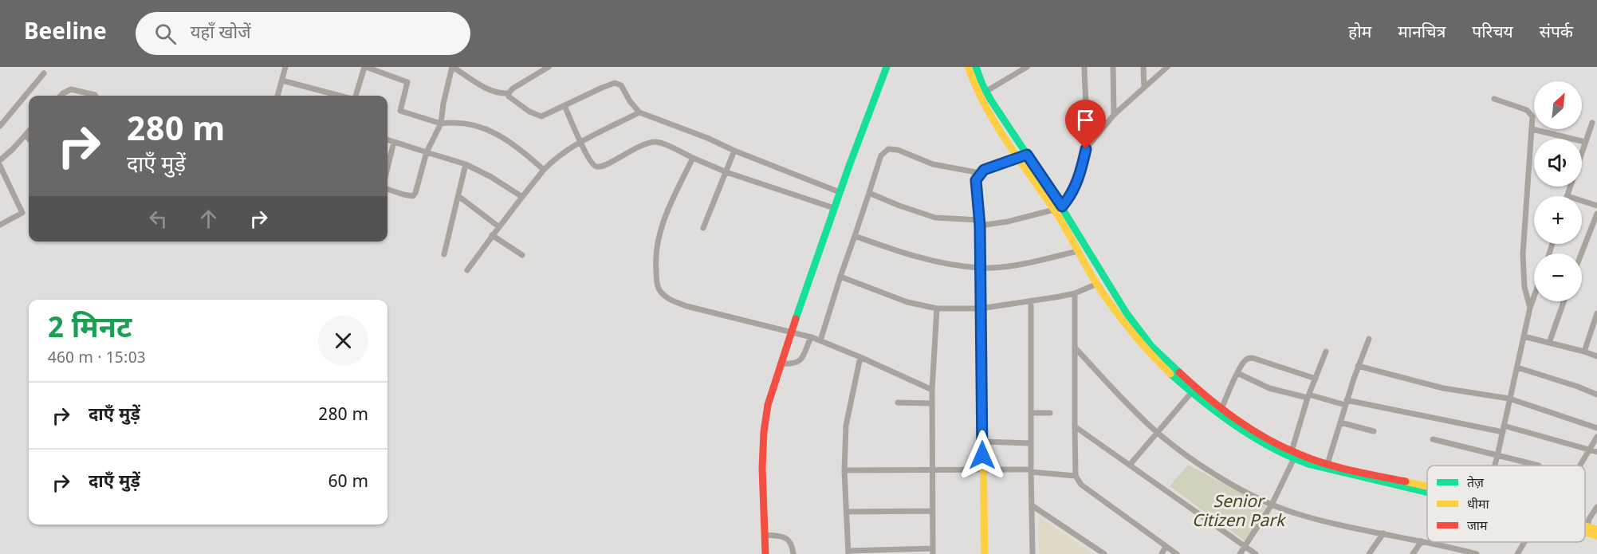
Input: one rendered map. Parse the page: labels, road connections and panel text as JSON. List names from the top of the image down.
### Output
{
  "parks": ["Senior Citizen Park"],
  "legend": ["तेज़", "धीमा", "जाम"],
  "north": "top right",
  "page": {
    "header": "Beeline",
    "search": "यहाँ खोजें",
    "nav": [
      "होम",
      "मानचित्र",
      "परिचय",
      "संपर्क"
    ],
    "map_buttons": ["+", "−"],
    "turn": ["280 m", "दाएँ मुड़ें"],
    "heading": ["2 मिनट", "460 m · 15:03"],
    "list": [
      {
        "name": "दाएँ मुड़ें",
        "value": "280 m"
      },
      {
        "name": "दाएँ मुड़ें",
        "value": "60 m"
      }
    ]
  }
}
